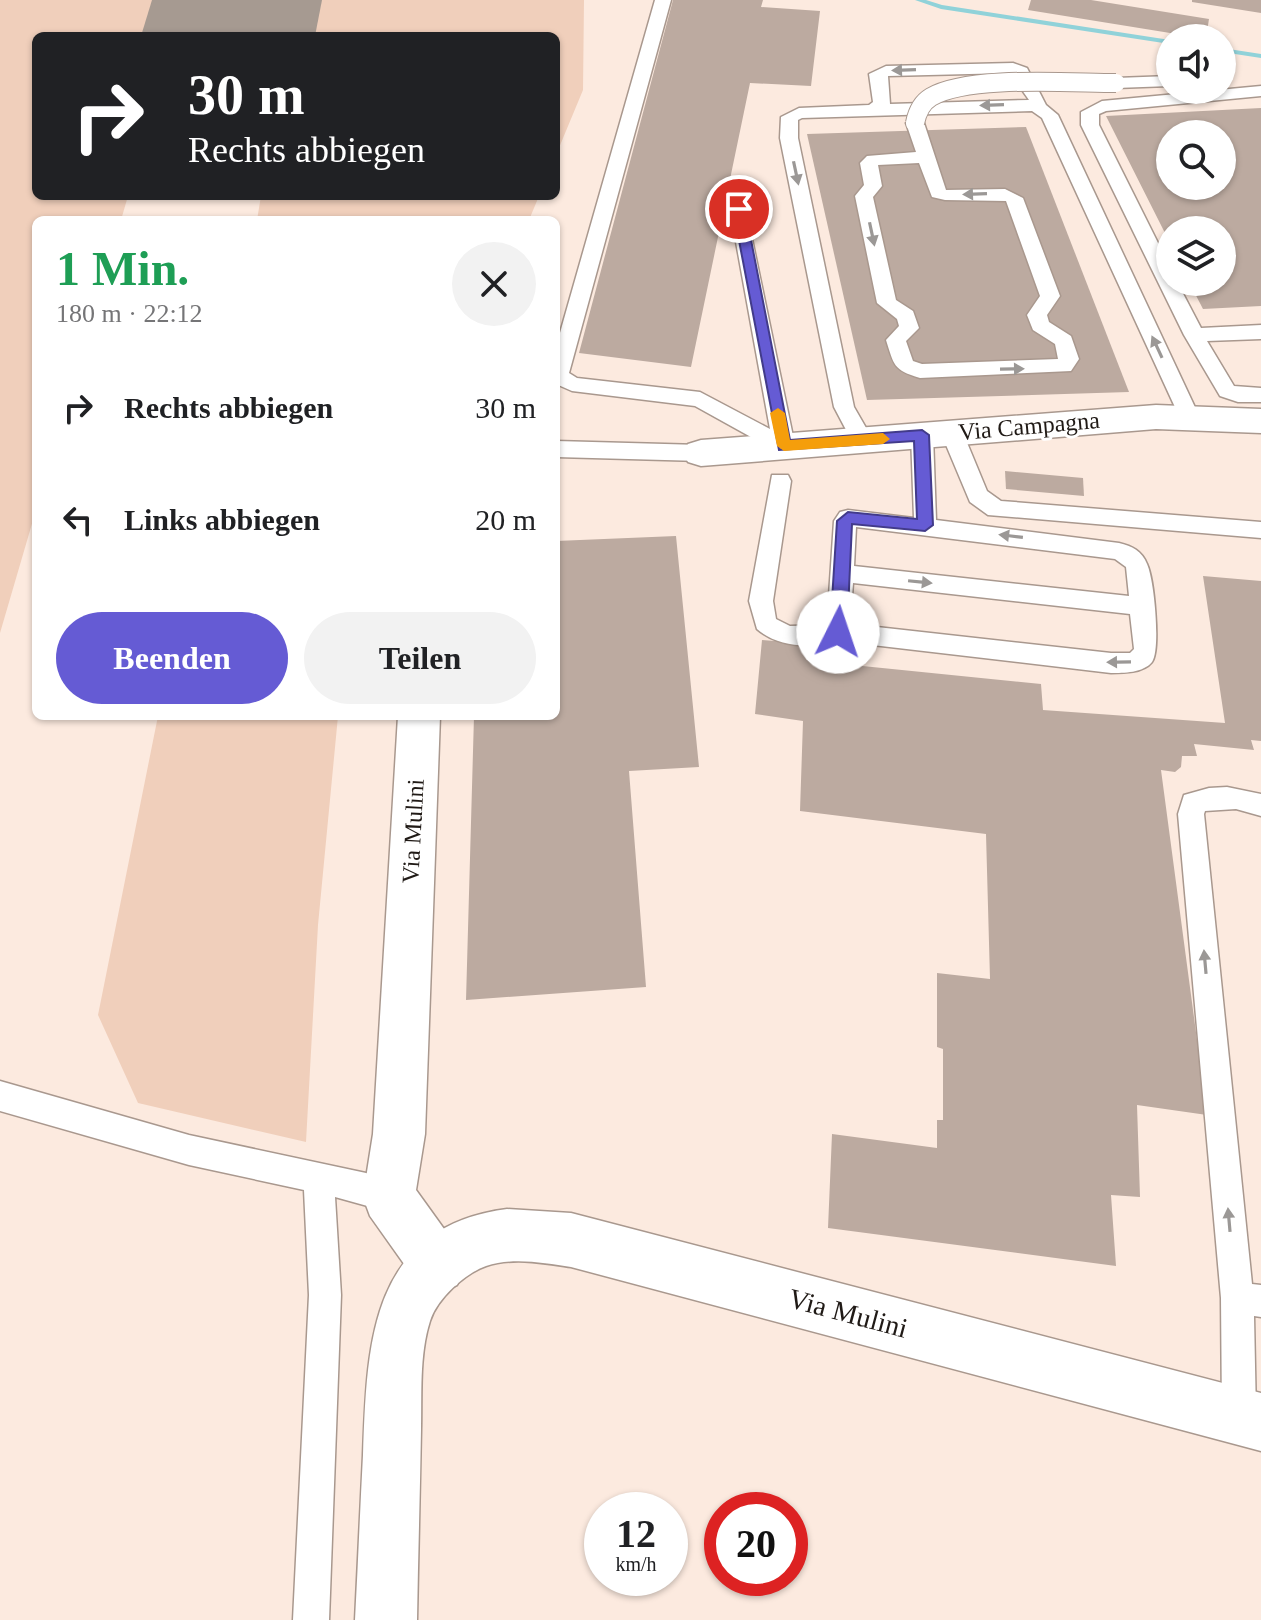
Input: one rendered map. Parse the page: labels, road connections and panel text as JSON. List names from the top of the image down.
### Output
{
  "streets": {
    "street": ["Via Campagna", "Via Mulini"]
  },
  "page": {
    "turn": ["30 m", "Rechts abbiegen"],
    "heading": ["1 Min.", "180 m · 22:12"],
    "list": [
      {
        "name": "Rechts abbiegen",
        "value": "30 m"
      },
      {
        "name": "Links abbiegen",
        "value": "20 m"
      }
    ],
    "buttons": ["Beenden", "Teilen"],
    "speed": "12 km/h",
    "limit": "20"
  }
}
